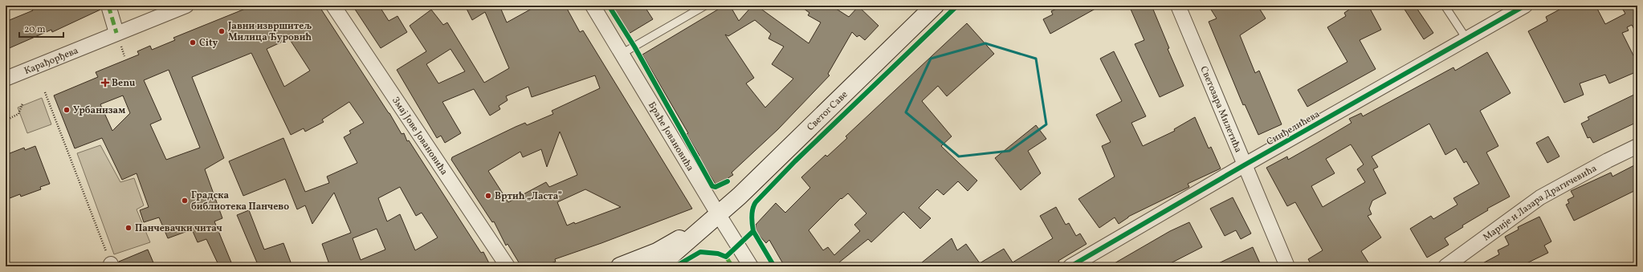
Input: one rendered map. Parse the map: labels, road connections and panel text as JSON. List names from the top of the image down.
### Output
{
  "streets": {
    "street": [
      "Карађорђева",
      "Светозара Милетића",
      "Светог Саве",
      "Синђелићева",
      "Змај Јове Јовановића",
      "Браће Јовановића",
      "Марије и Лазара Драгичевића"
    ]
  },
  "crossings": [
    ["Светозара Милетића", "Синђелићева"],
    ["Светог Саве", "Браће Јовановића"]
  ],
  "places": {
    "other": [
      "Јавни извршитељ Милица Ђуровић",
      "City",
      "Урбанизам",
      "Вртић „Ласта”",
      "Градска библиотека Панчево",
      "Панчевачки читач"
    ],
    "health": ["Benu"]
  },
  "scale_bar": "20 m"
}
